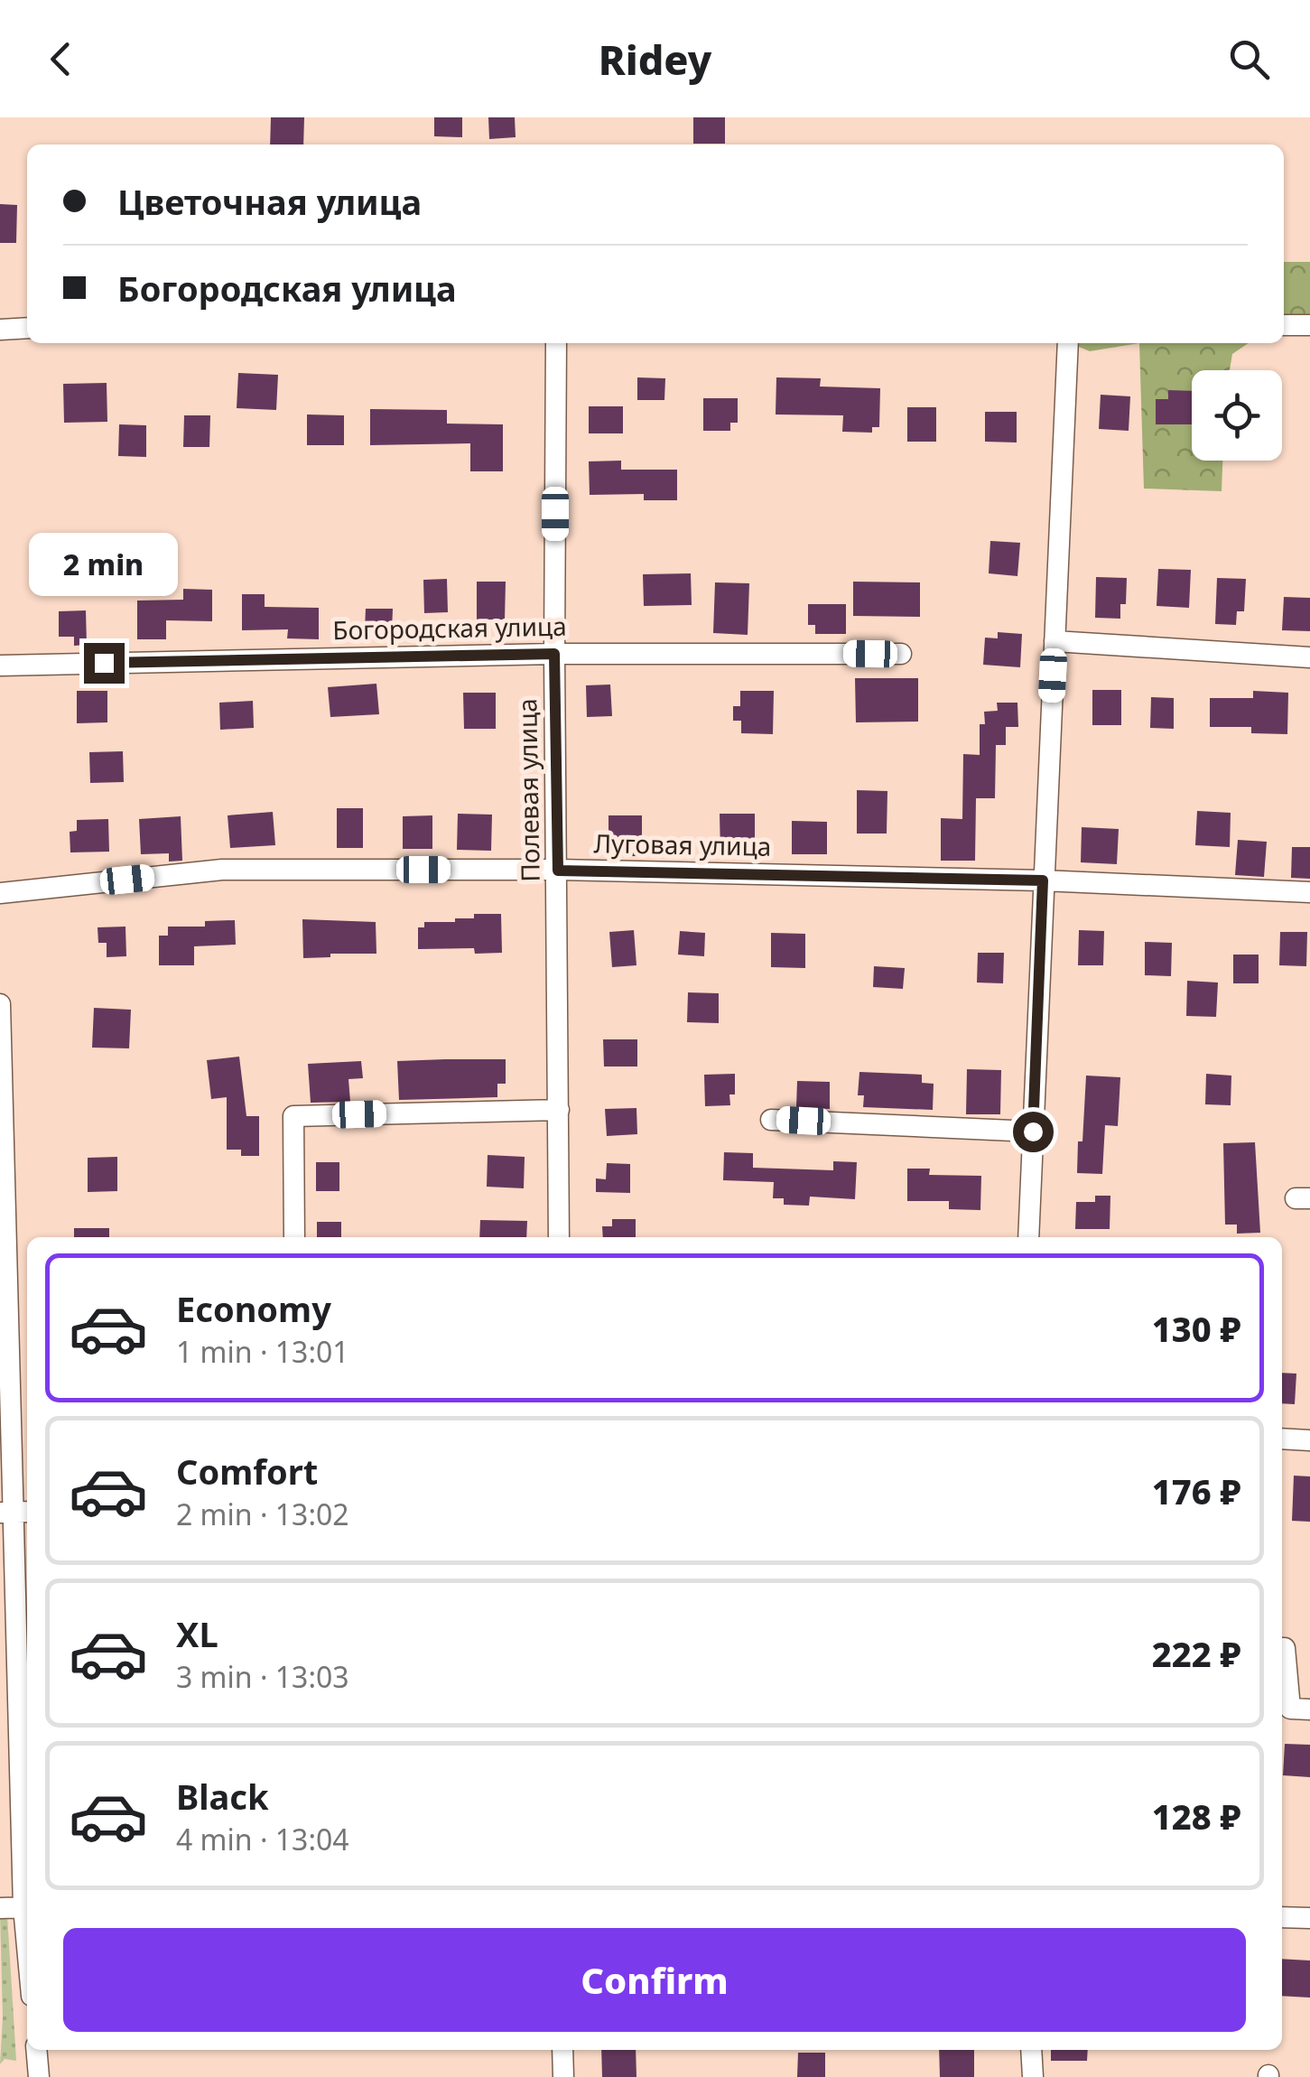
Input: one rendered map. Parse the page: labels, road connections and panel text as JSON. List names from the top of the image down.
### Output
{
  "streets": {
    "street": ["Богородская улица", "Полевая улица", "Луговая улица"]
  },
  "crossings": [
    ["Богородская улица", "Полевая улица"],
    ["Полевая улица", "Луговая улица"]
  ],
  "page": {
    "header": "Ridey",
    "banner": ["Цветочная улица", "Богородская улица"],
    "bubble": "2 min",
    "list": [
      {
        "name": "Economy",
        "note": "1 min · 13:01",
        "value": "130 ₽"
      },
      {
        "name": "Comfort",
        "note": "2 min · 13:02",
        "value": "176 ₽"
      },
      {
        "name": "XL",
        "note": "3 min · 13:03",
        "value": "222 ₽"
      },
      {
        "name": "Black",
        "note": "4 min · 13:04",
        "value": "128 ₽"
      }
    ],
    "buttons": "Confirm"
  }
}
